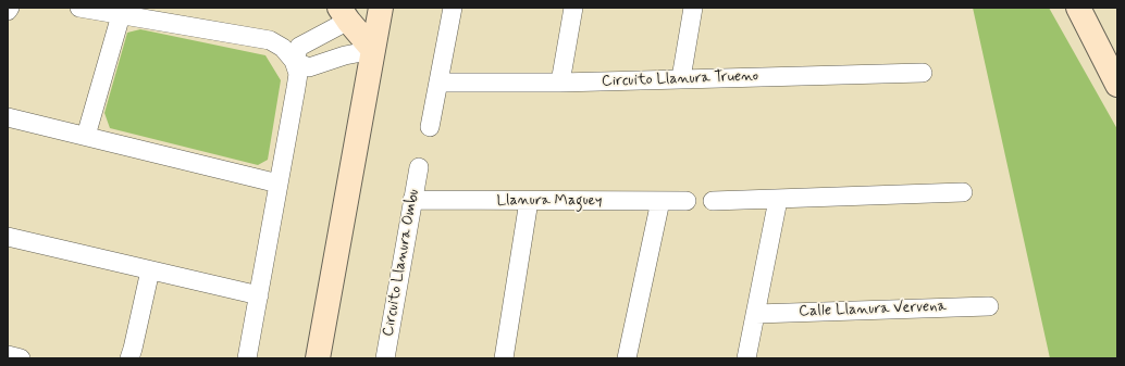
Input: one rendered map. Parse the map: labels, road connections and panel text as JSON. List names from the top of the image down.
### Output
{
  "streets": {
    "street": [
      "Circuito Llanura Trueno",
      "Llanura Maguey",
      "Circuito Llanura Ombu",
      "Calle Llanura Vervena"
    ]
  },
  "crossings": [
    ["Llanura Maguey", "Circuito Llanura Ombu"]
  ]
}
